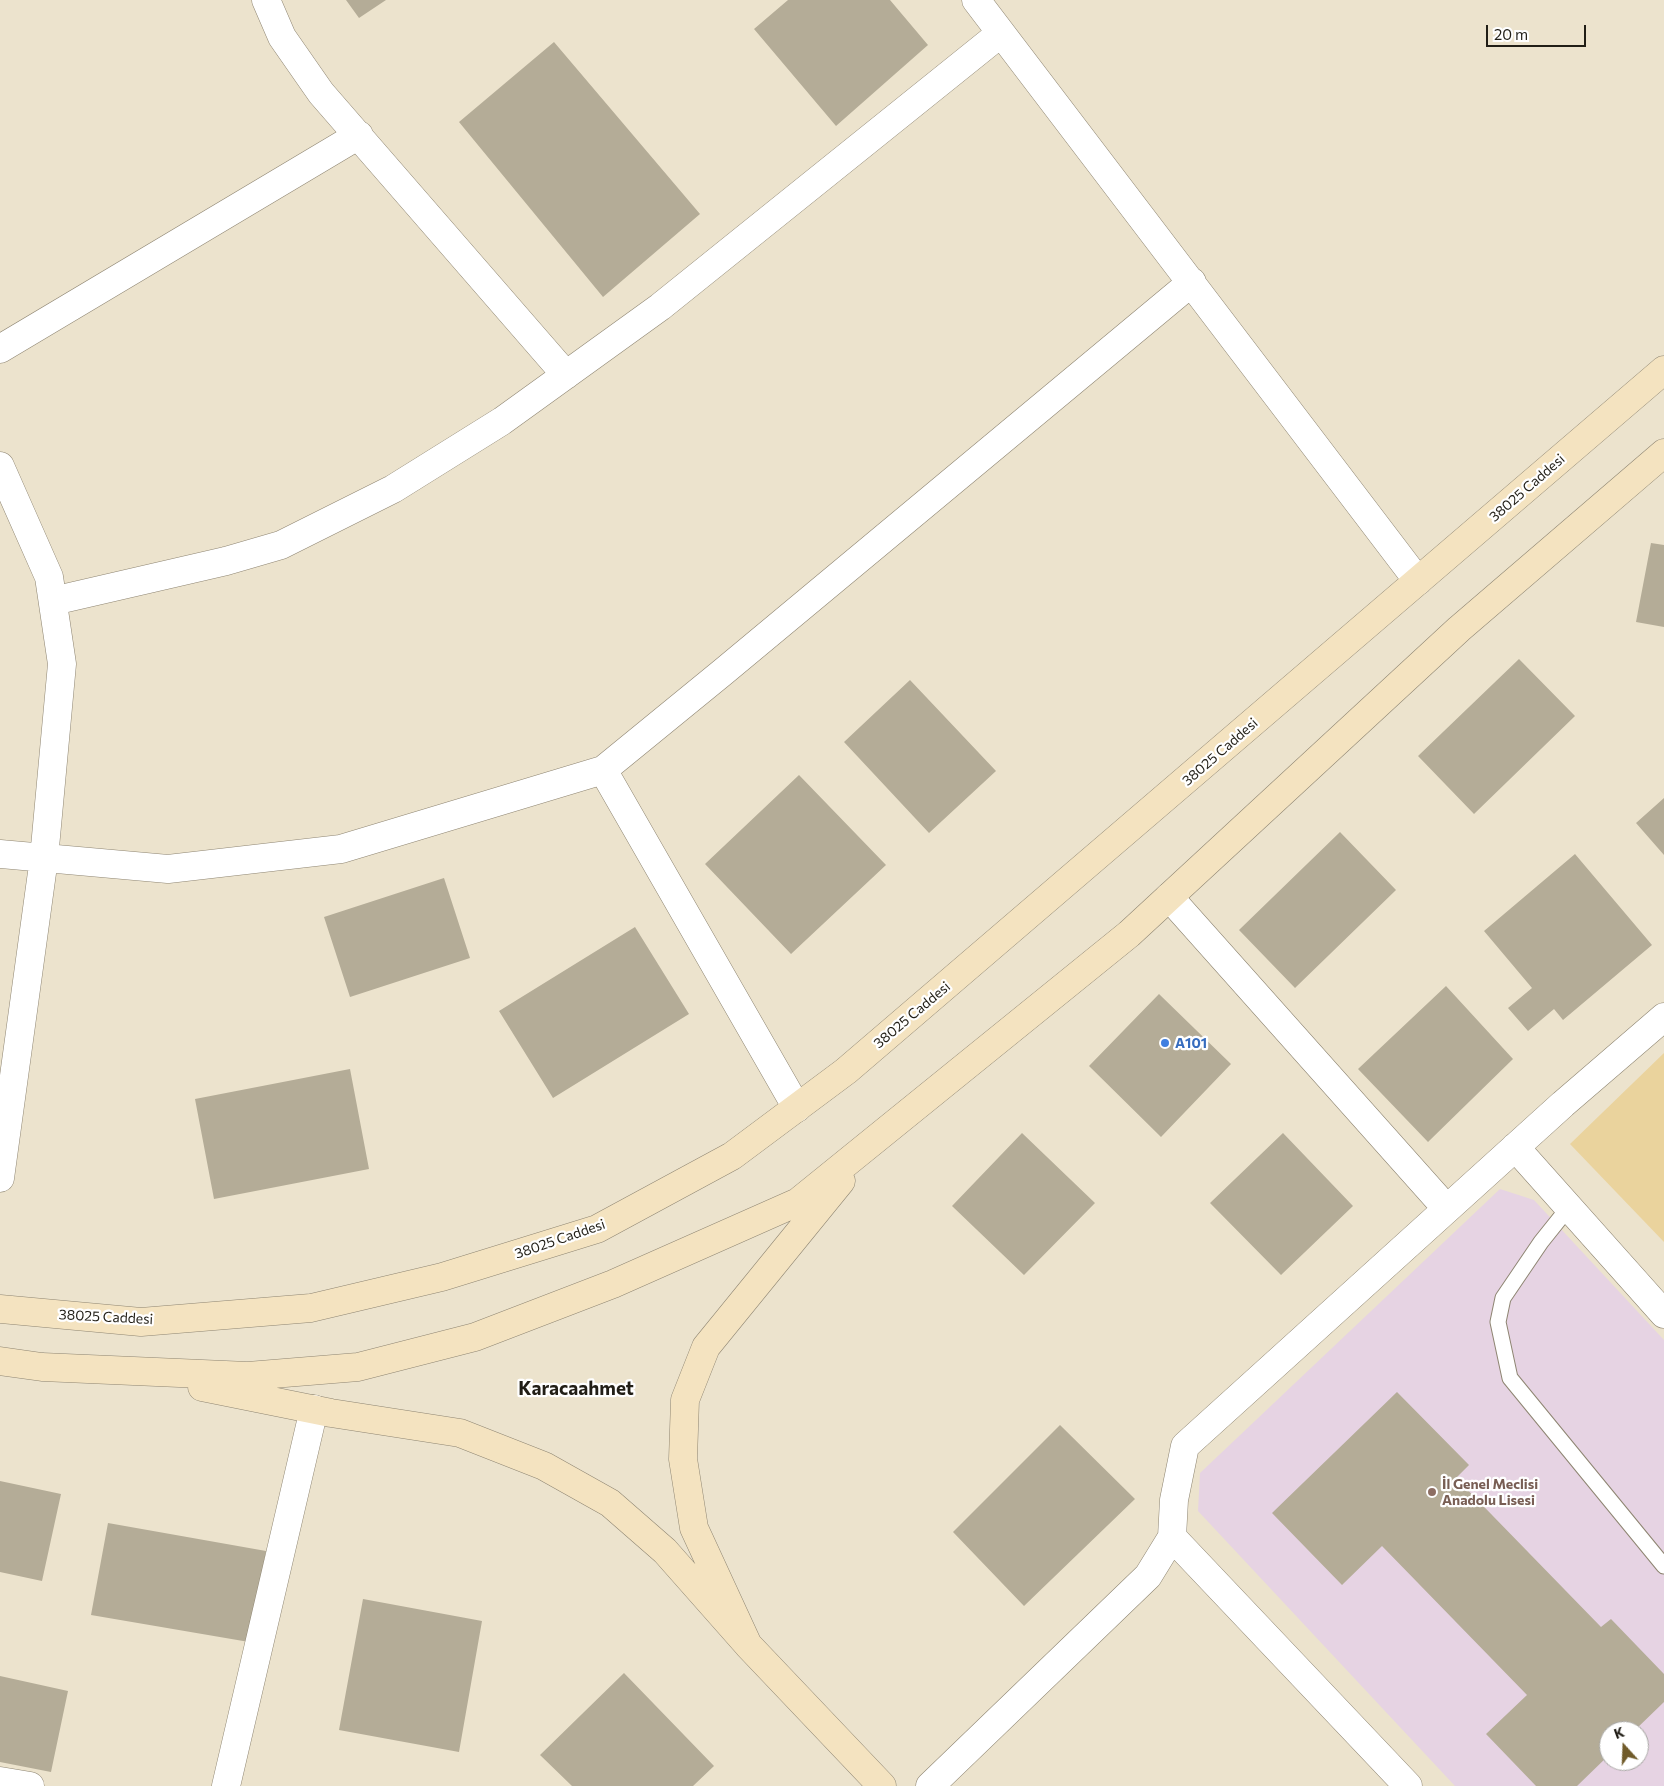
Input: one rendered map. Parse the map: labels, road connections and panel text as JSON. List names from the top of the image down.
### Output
{
  "streets": {
    "main road": ["38025 Caddesi"]
  },
  "districts": ["Karacaahmet"],
  "places": ["A101", "İl Genel Meclisi Anadolu Lisesi"],
  "scale_bar": "20 m",
  "north": "top"
}
